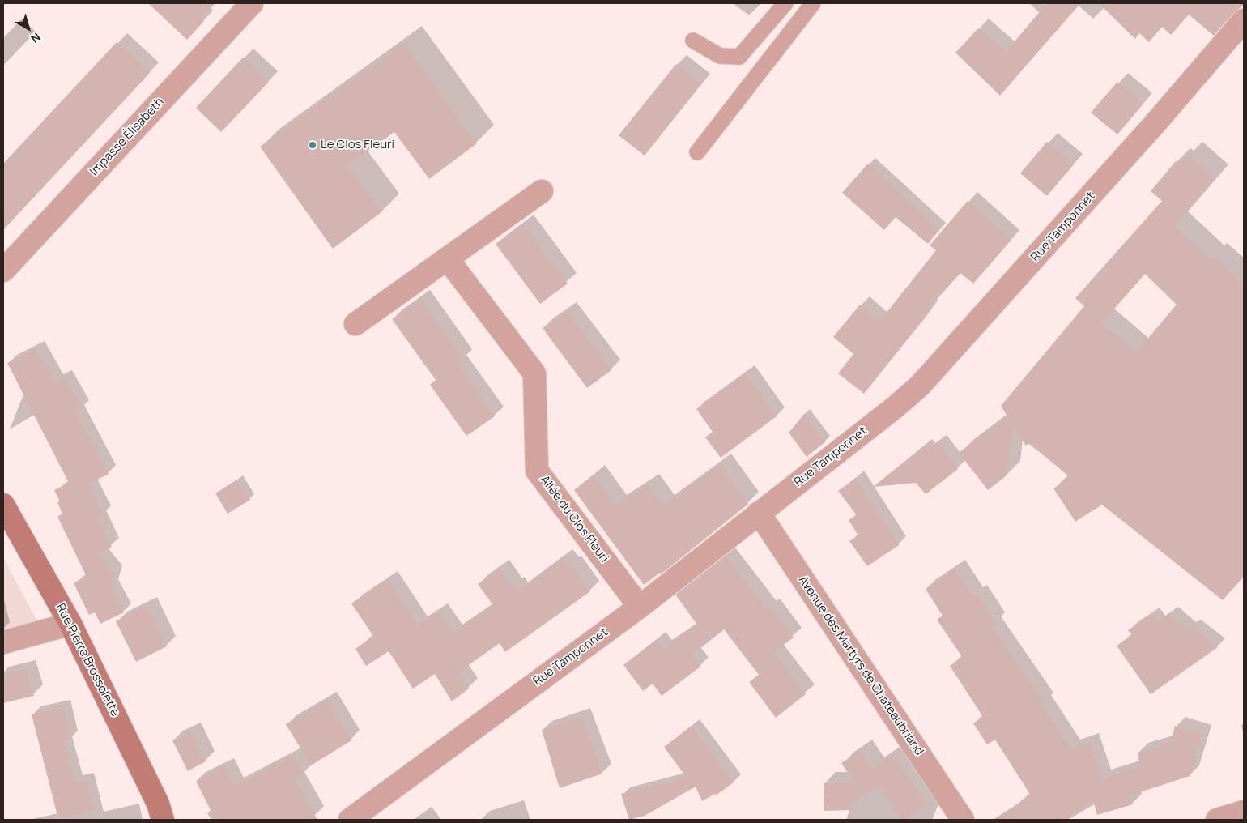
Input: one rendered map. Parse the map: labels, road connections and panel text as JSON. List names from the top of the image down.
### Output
{
  "streets": {
    "street": [
      "Impasse Élisabeth",
      "Rue Tamponnet",
      "Allée du Clos Fleuri",
      "Rue Pierre Brossolette",
      "Avenue des Martyrs de Chateaubriand"
    ]
  },
  "crossings": [
    ["Rue Tamponnet", "Allée du Clos Fleuri"],
    ["Rue Tamponnet", "Avenue des Martyrs de Chateaubriand"]
  ],
  "places": ["Le Clos Fleuri"],
  "north": "bottom right"
}
